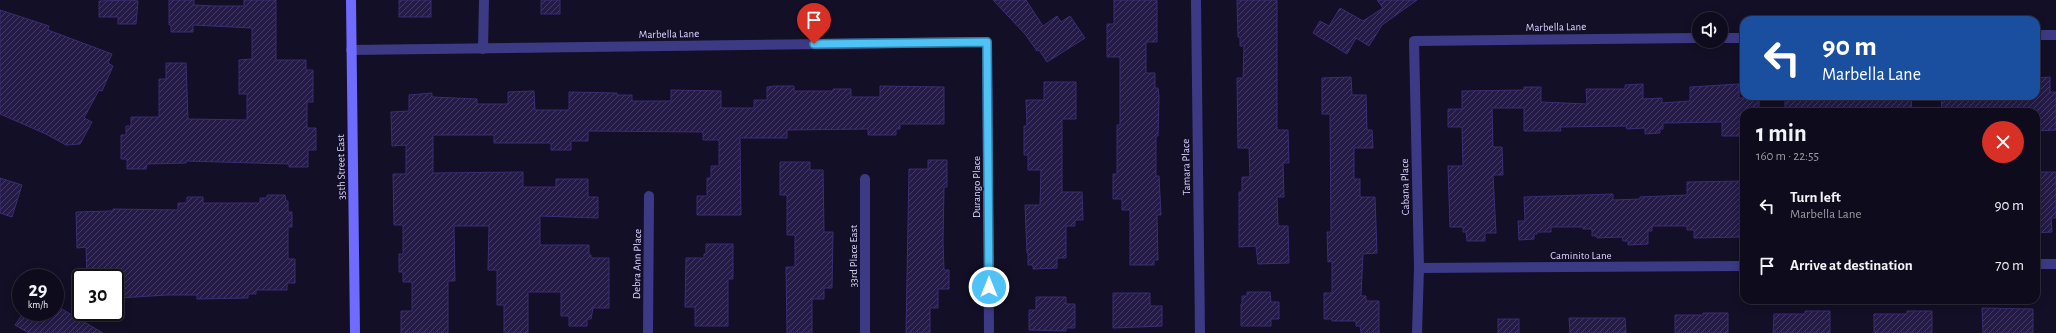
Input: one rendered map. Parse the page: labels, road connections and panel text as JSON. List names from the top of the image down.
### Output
{
  "streets": {
    "street": [
      "Marbella Lane",
      "35th Street East",
      "Tamara Place",
      "Durango Place",
      "Cabana Place",
      "Caminito Lane",
      "33rd Place East",
      "Debra Ann Place"
    ]
  },
  "crossings": [
    ["Marbella Lane", "35th Street East"],
    ["Marbella Lane", "Durango Place"],
    ["Marbella Lane", "Cabana Place"],
    ["Cabana Place", "Caminito Lane"]
  ],
  "page": {
    "turn": ["90 m", "Marbella Lane"],
    "heading": ["1 min", "160 m · 22:55"],
    "list": [
      {
        "name": "Turn left",
        "note": "Marbella Lane",
        "value": "90 m"
      },
      {
        "name": "Arrive at destination",
        "value": "70 m"
      }
    ],
    "speed": "29 km/h",
    "limit": "30"
  }
}
